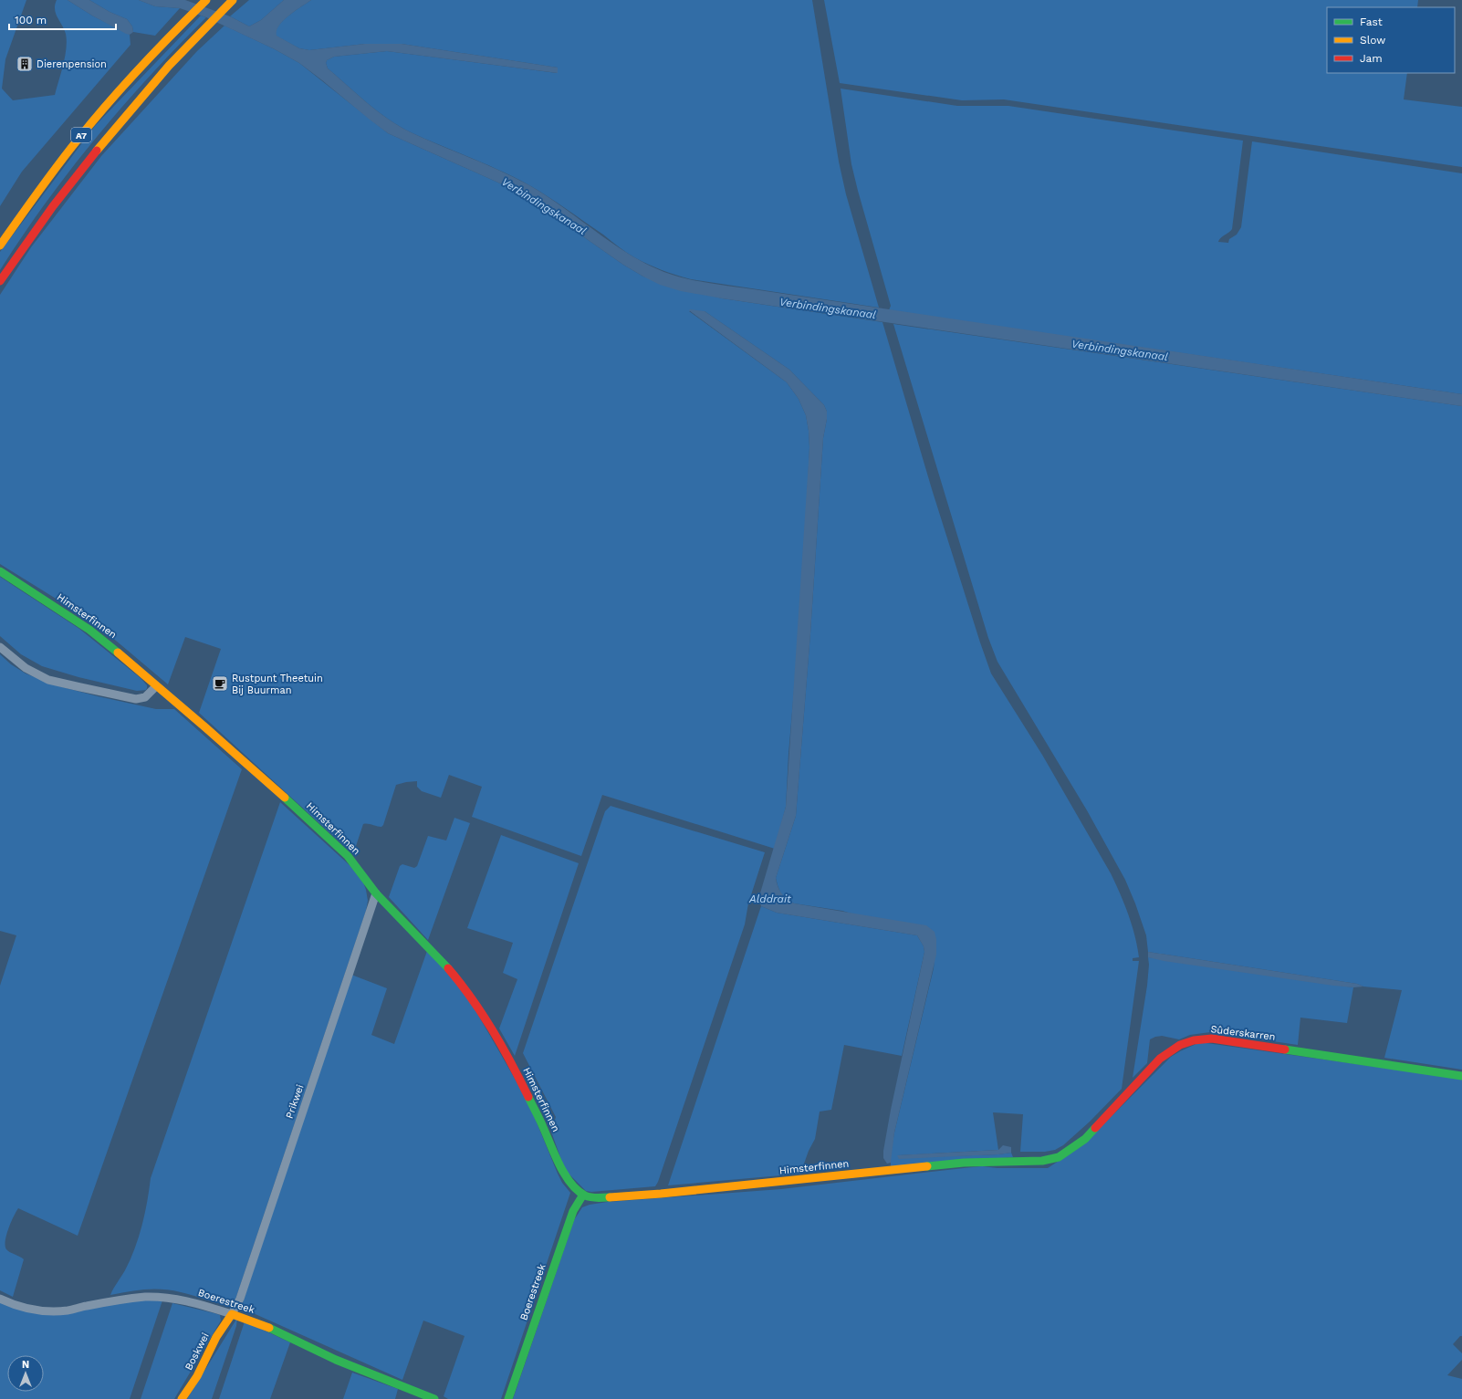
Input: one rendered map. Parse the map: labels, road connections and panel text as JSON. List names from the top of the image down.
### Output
{
  "streets": {
    "main road": [
      "A7",
      "Himsterfinnen",
      "Sûderskarren",
      "Boerestreek",
      "Boskwei"
    ],
    "street": ["Prikwei"]
  },
  "crossings": [
    ["Himsterfinnen", "Sûderskarren"],
    ["Himsterfinnen", "Prikwei"],
    ["Himsterfinnen", "Boerestreek"],
    ["Prikwei", "Boerestreek"],
    ["Prikwei", "Boskwei"],
    ["Boerestreek", "Boskwei"]
  ],
  "water": ["Verbindingskanaal", "Alddrait"],
  "places": {
    "building": ["Dierenpension"],
    "cafe": ["Rustpunt Theetuin Bij Buurman"]
  },
  "legend": ["Fast", "Slow", "Jam"],
  "scale_bar": "100 m",
  "north": "top"
}
